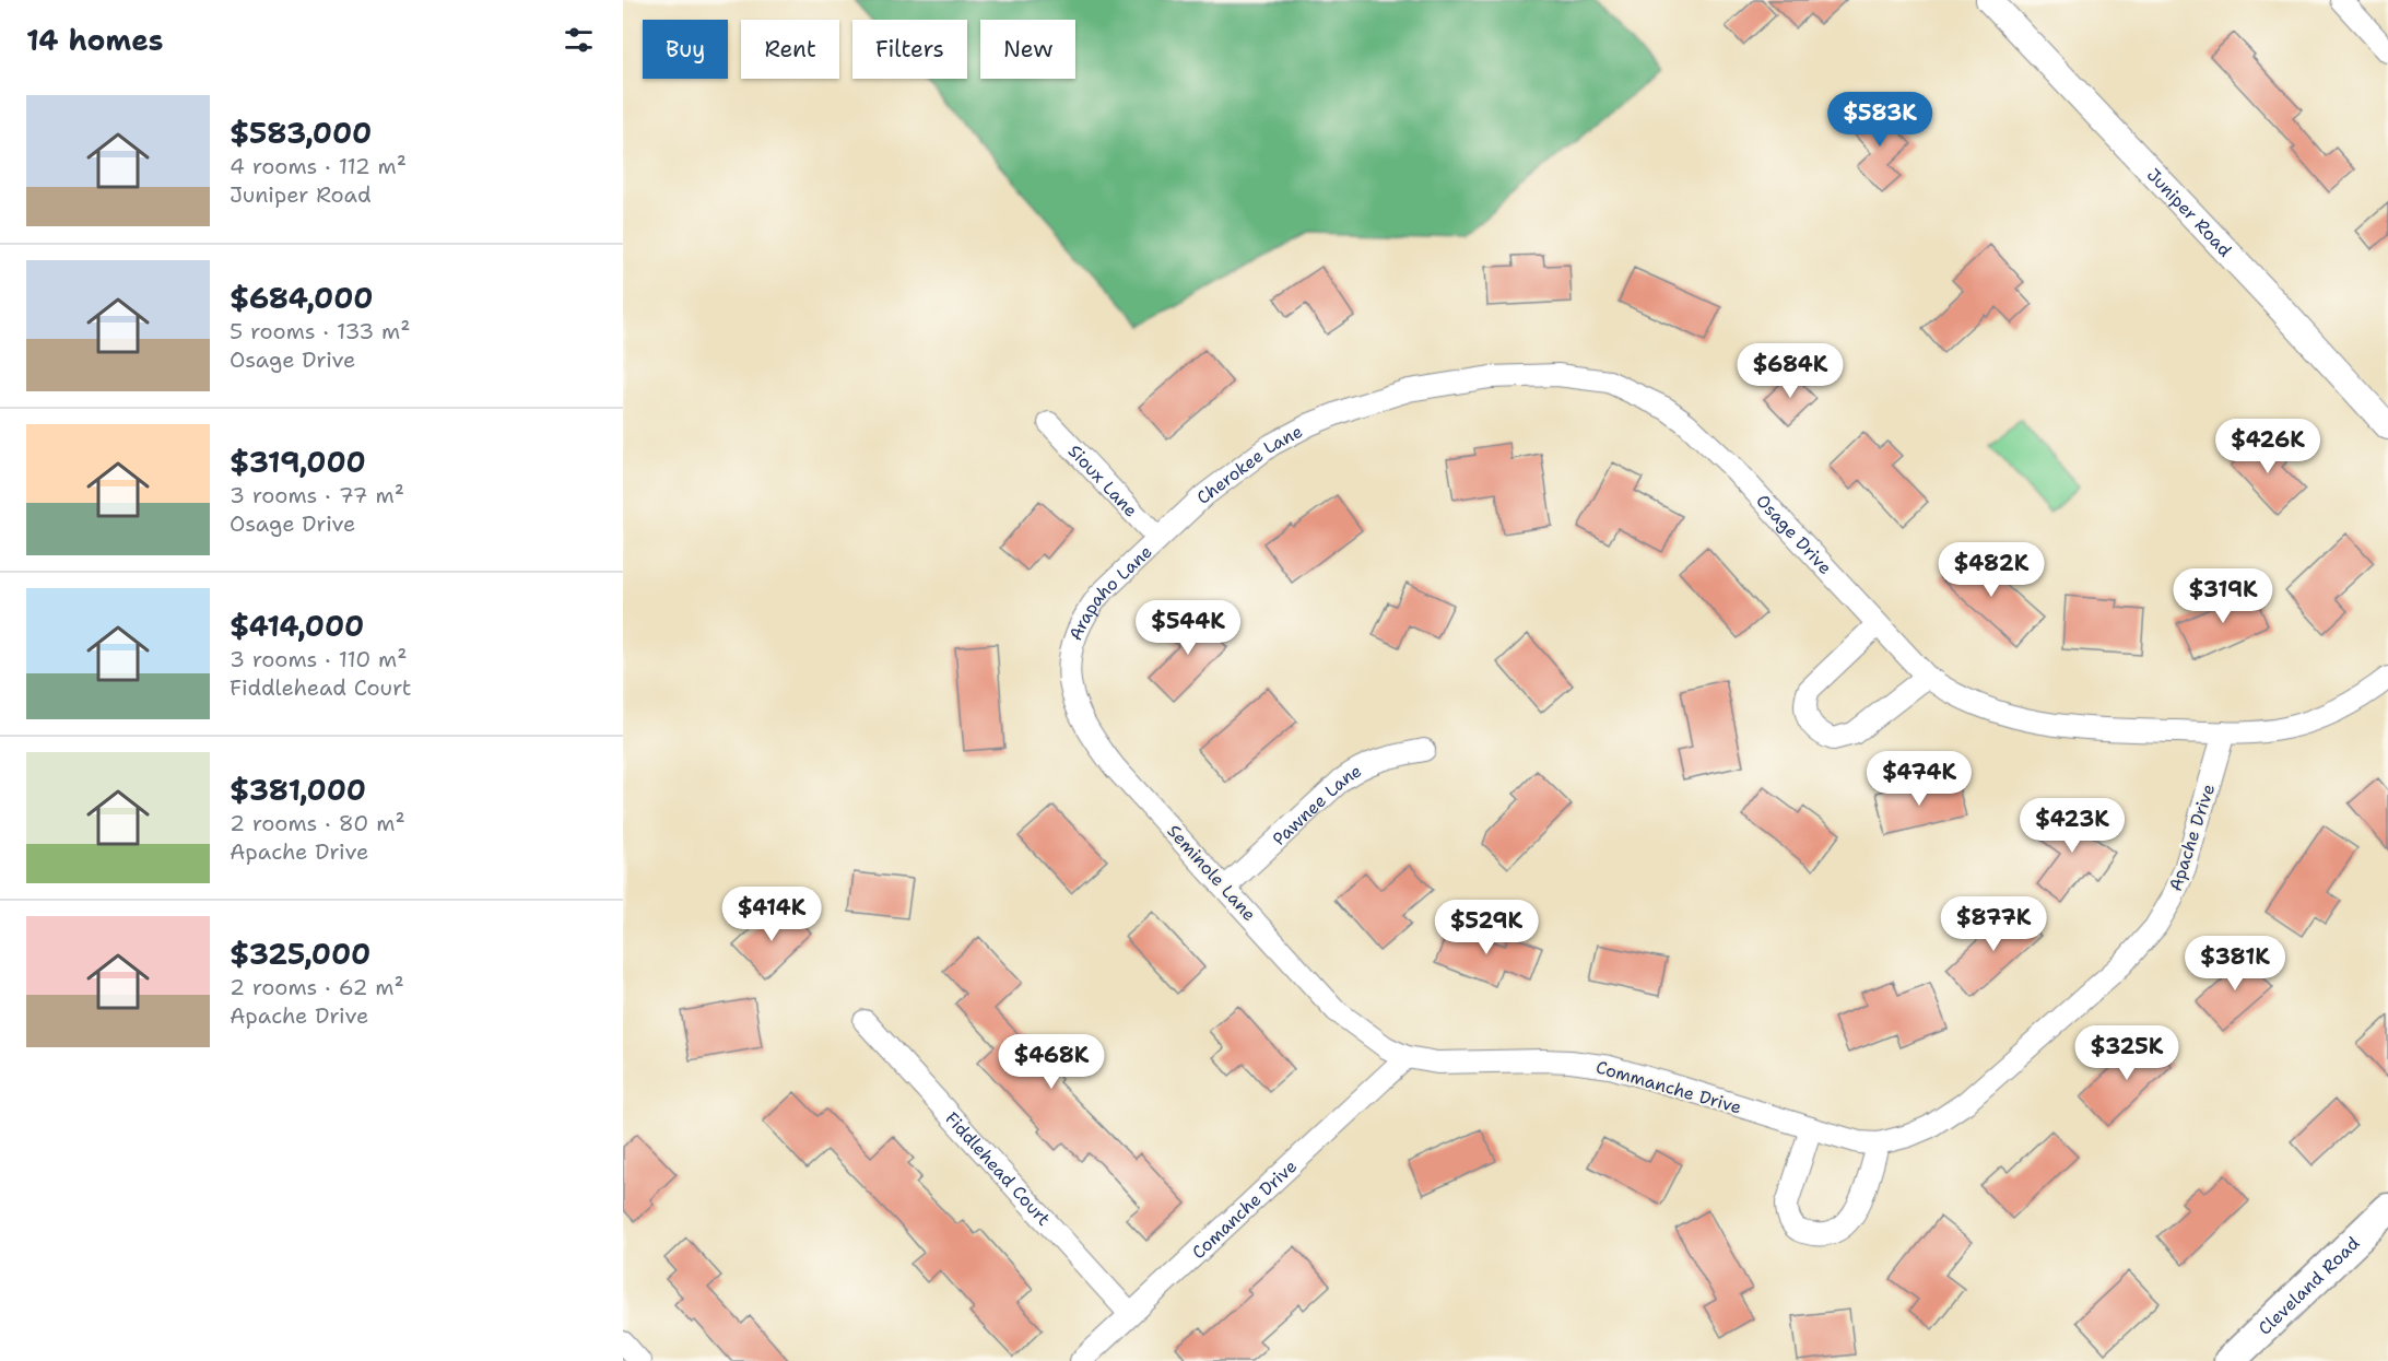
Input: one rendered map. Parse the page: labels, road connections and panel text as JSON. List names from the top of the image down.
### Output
{
  "streets": {
    "main road": ["Cleveland Road"],
    "street": [
      "Juniper Road",
      "Cherokee Lane",
      "Sioux Lane",
      "Osage Drive",
      "Arapaho Lane",
      "Pawnee Lane",
      "Apache Drive",
      "Seminole Lane",
      "Commanche Drive",
      "Fiddlehead Court",
      "Comanche Drive"
    ]
  },
  "crossings": [
    ["Cherokee Lane", "Sioux Lane"],
    ["Cherokee Lane", "Osage Drive"],
    ["Cherokee Lane", "Arapaho Lane"],
    ["Sioux Lane", "Arapaho Lane"],
    ["Osage Drive", "Apache Drive"],
    ["Arapaho Lane", "Seminole Lane"],
    ["Pawnee Lane", "Seminole Lane"],
    ["Apache Drive", "Commanche Drive"],
    ["Seminole Lane", "Commanche Drive"],
    ["Seminole Lane", "Comanche Drive"],
    ["Commanche Drive", "Comanche Drive"],
    ["Fiddlehead Court", "Comanche Drive"]
  ],
  "page": {
    "heading": "14 homes",
    "chip": [
      "Buy",
      "Rent",
      "Filters",
      "New"
    ],
    "list": [
      {
        "name": "$583,000",
        "note": "4 rooms · 112 m² · Juniper Road"
      },
      {
        "name": "$684,000",
        "note": "5 rooms · 133 m² · Osage Drive"
      },
      {
        "name": "$319,000",
        "note": "3 rooms · 77 m² · Osage Drive"
      },
      {
        "name": "$414,000",
        "note": "3 rooms · 110 m² · Fiddlehead Court"
      },
      {
        "name": "$381,000",
        "note": "2 rooms · 80 m² · Apache Drive"
      },
      {
        "name": "$325,000",
        "note": "2 rooms · 62 m² · Apache Drive"
      }
    ],
    "price": [
      "$583K",
      "$684K",
      "$426K",
      "$482K",
      "$319K",
      "$544K",
      "$474K",
      "$423K",
      "$414K",
      "$877K",
      "$529K",
      "$381K",
      "$325K",
      "$468K"
    ]
  }
}
